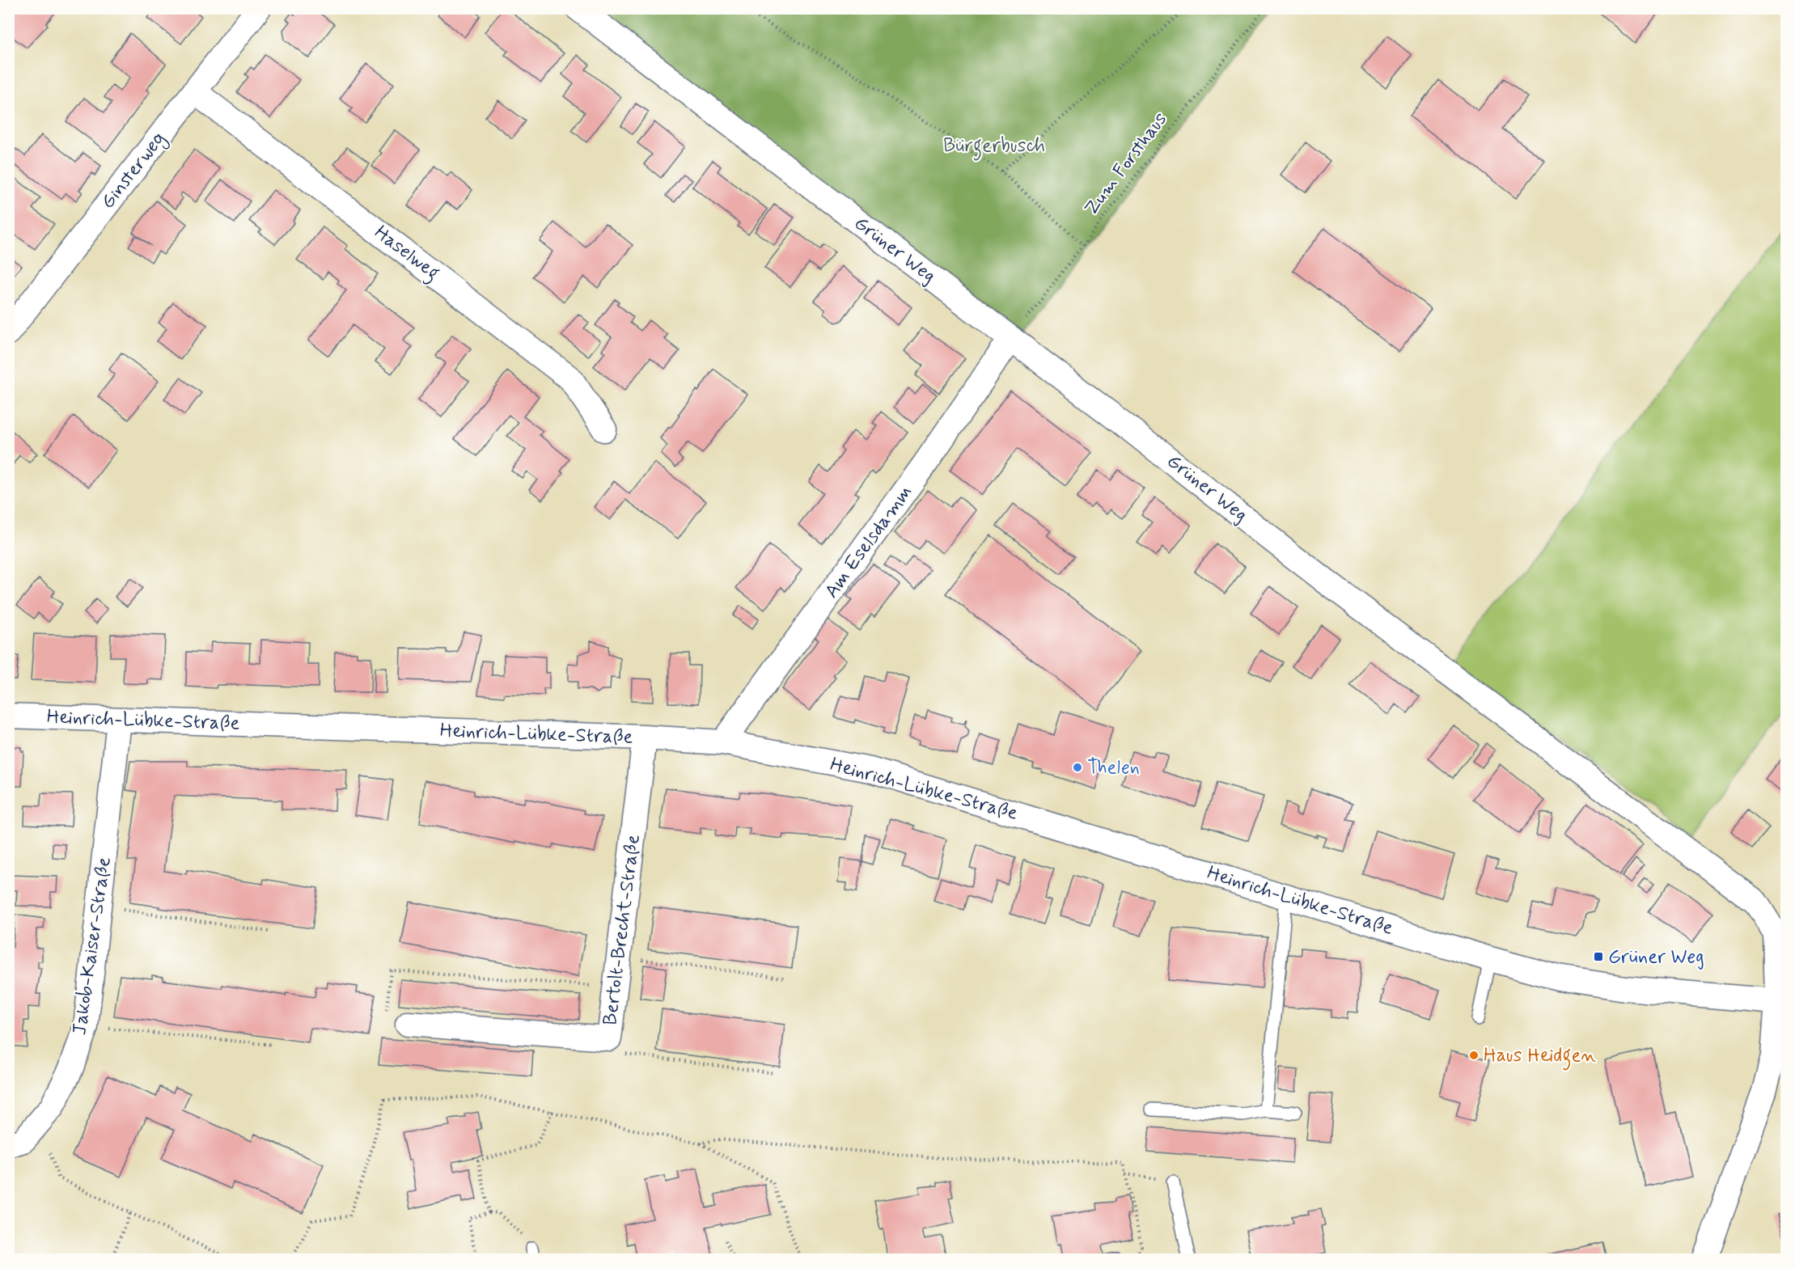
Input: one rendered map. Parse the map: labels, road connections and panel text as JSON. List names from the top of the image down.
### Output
{
  "streets": {
    "street": [
      "Ginsterweg",
      "Grüner Weg",
      "Haselweg",
      "Am Eselsdamm",
      "Heinrich-Lübke-Straße",
      "Bertolt-Brecht-Straße",
      "Jakob-Kaiser-Straße"
    ],
    "path": ["Zum Forsthaus"]
  },
  "crossings": [
    ["Zum Forsthaus", "Grüner Weg"],
    ["Zum Forsthaus", "Am Eselsdamm"],
    ["Ginsterweg", "Haselweg"],
    ["Grüner Weg", "Am Eselsdamm"],
    ["Grüner Weg", "Heinrich-Lübke-Straße"],
    ["Am Eselsdamm", "Heinrich-Lübke-Straße"],
    ["Heinrich-Lübke-Straße", "Bertolt-Brecht-Straße"],
    ["Heinrich-Lübke-Straße", "Jakob-Kaiser-Straße"]
  ],
  "parks": ["Bürgerbusch"],
  "places": {
    "other": ["Thelen", "Haus Heidgen"],
    "transit": ["Grüner Weg"]
  }
}
